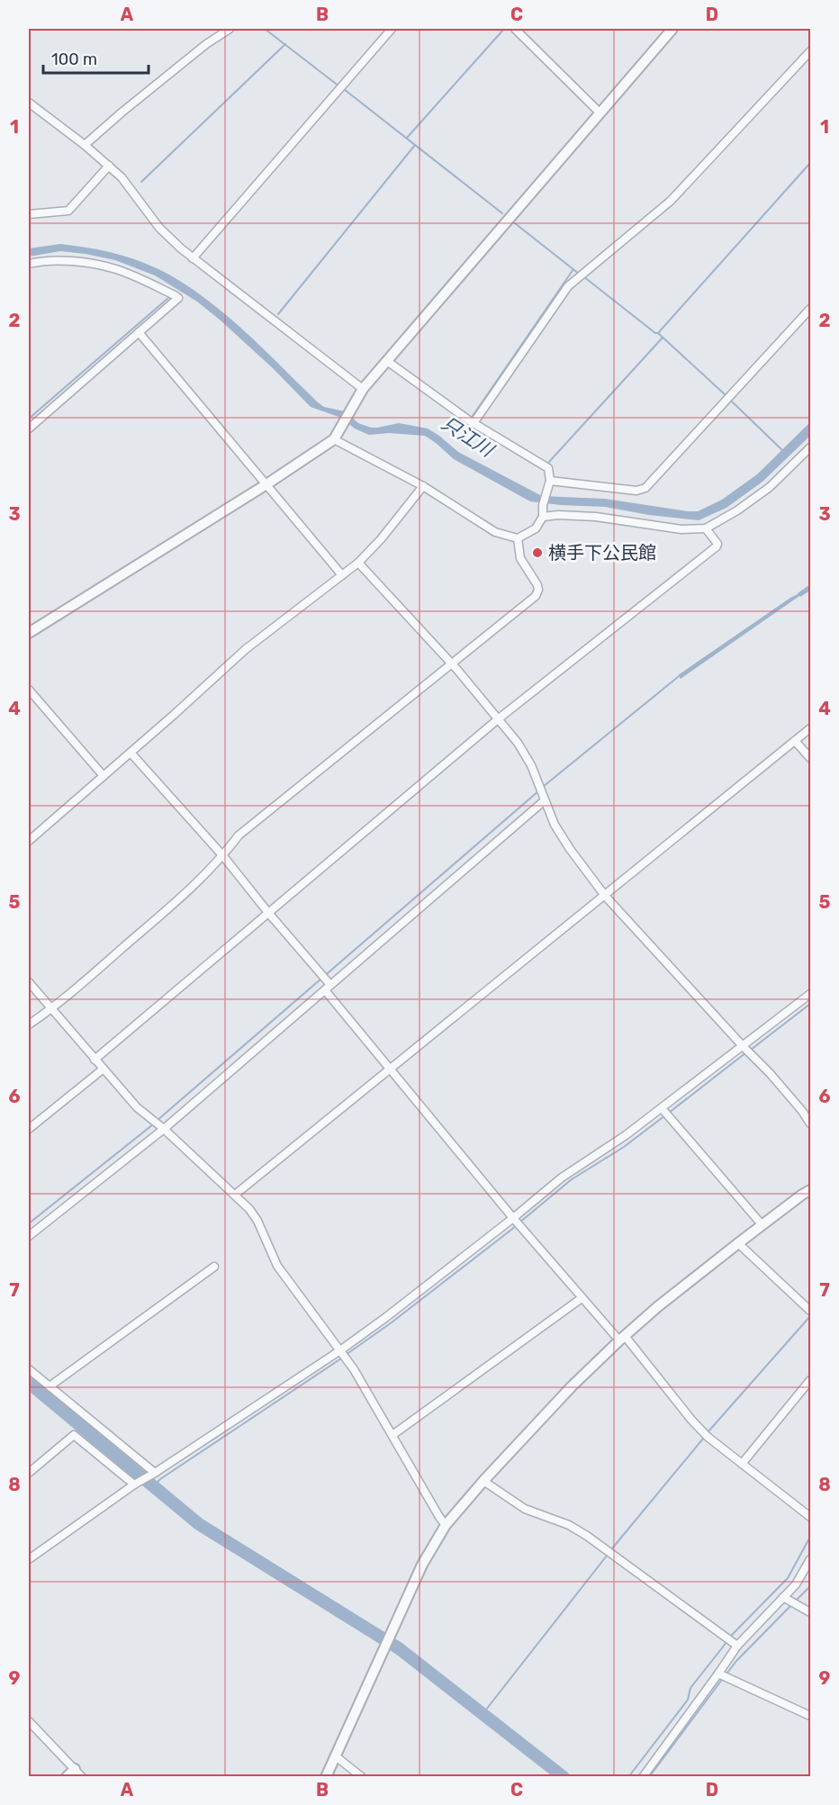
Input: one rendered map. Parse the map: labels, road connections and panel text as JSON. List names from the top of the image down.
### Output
{
  "water": ["只江川"],
  "places": ["横手下公民館"],
  "scale_bar": "100 m",
  "grid": {
    "columns": [
      "A",
      "B",
      "C",
      "D"
    ],
    "rows": [
      "1",
      "2",
      "3",
      "4",
      "5",
      "6",
      "7",
      "8",
      "9"
    ]
  }
}
